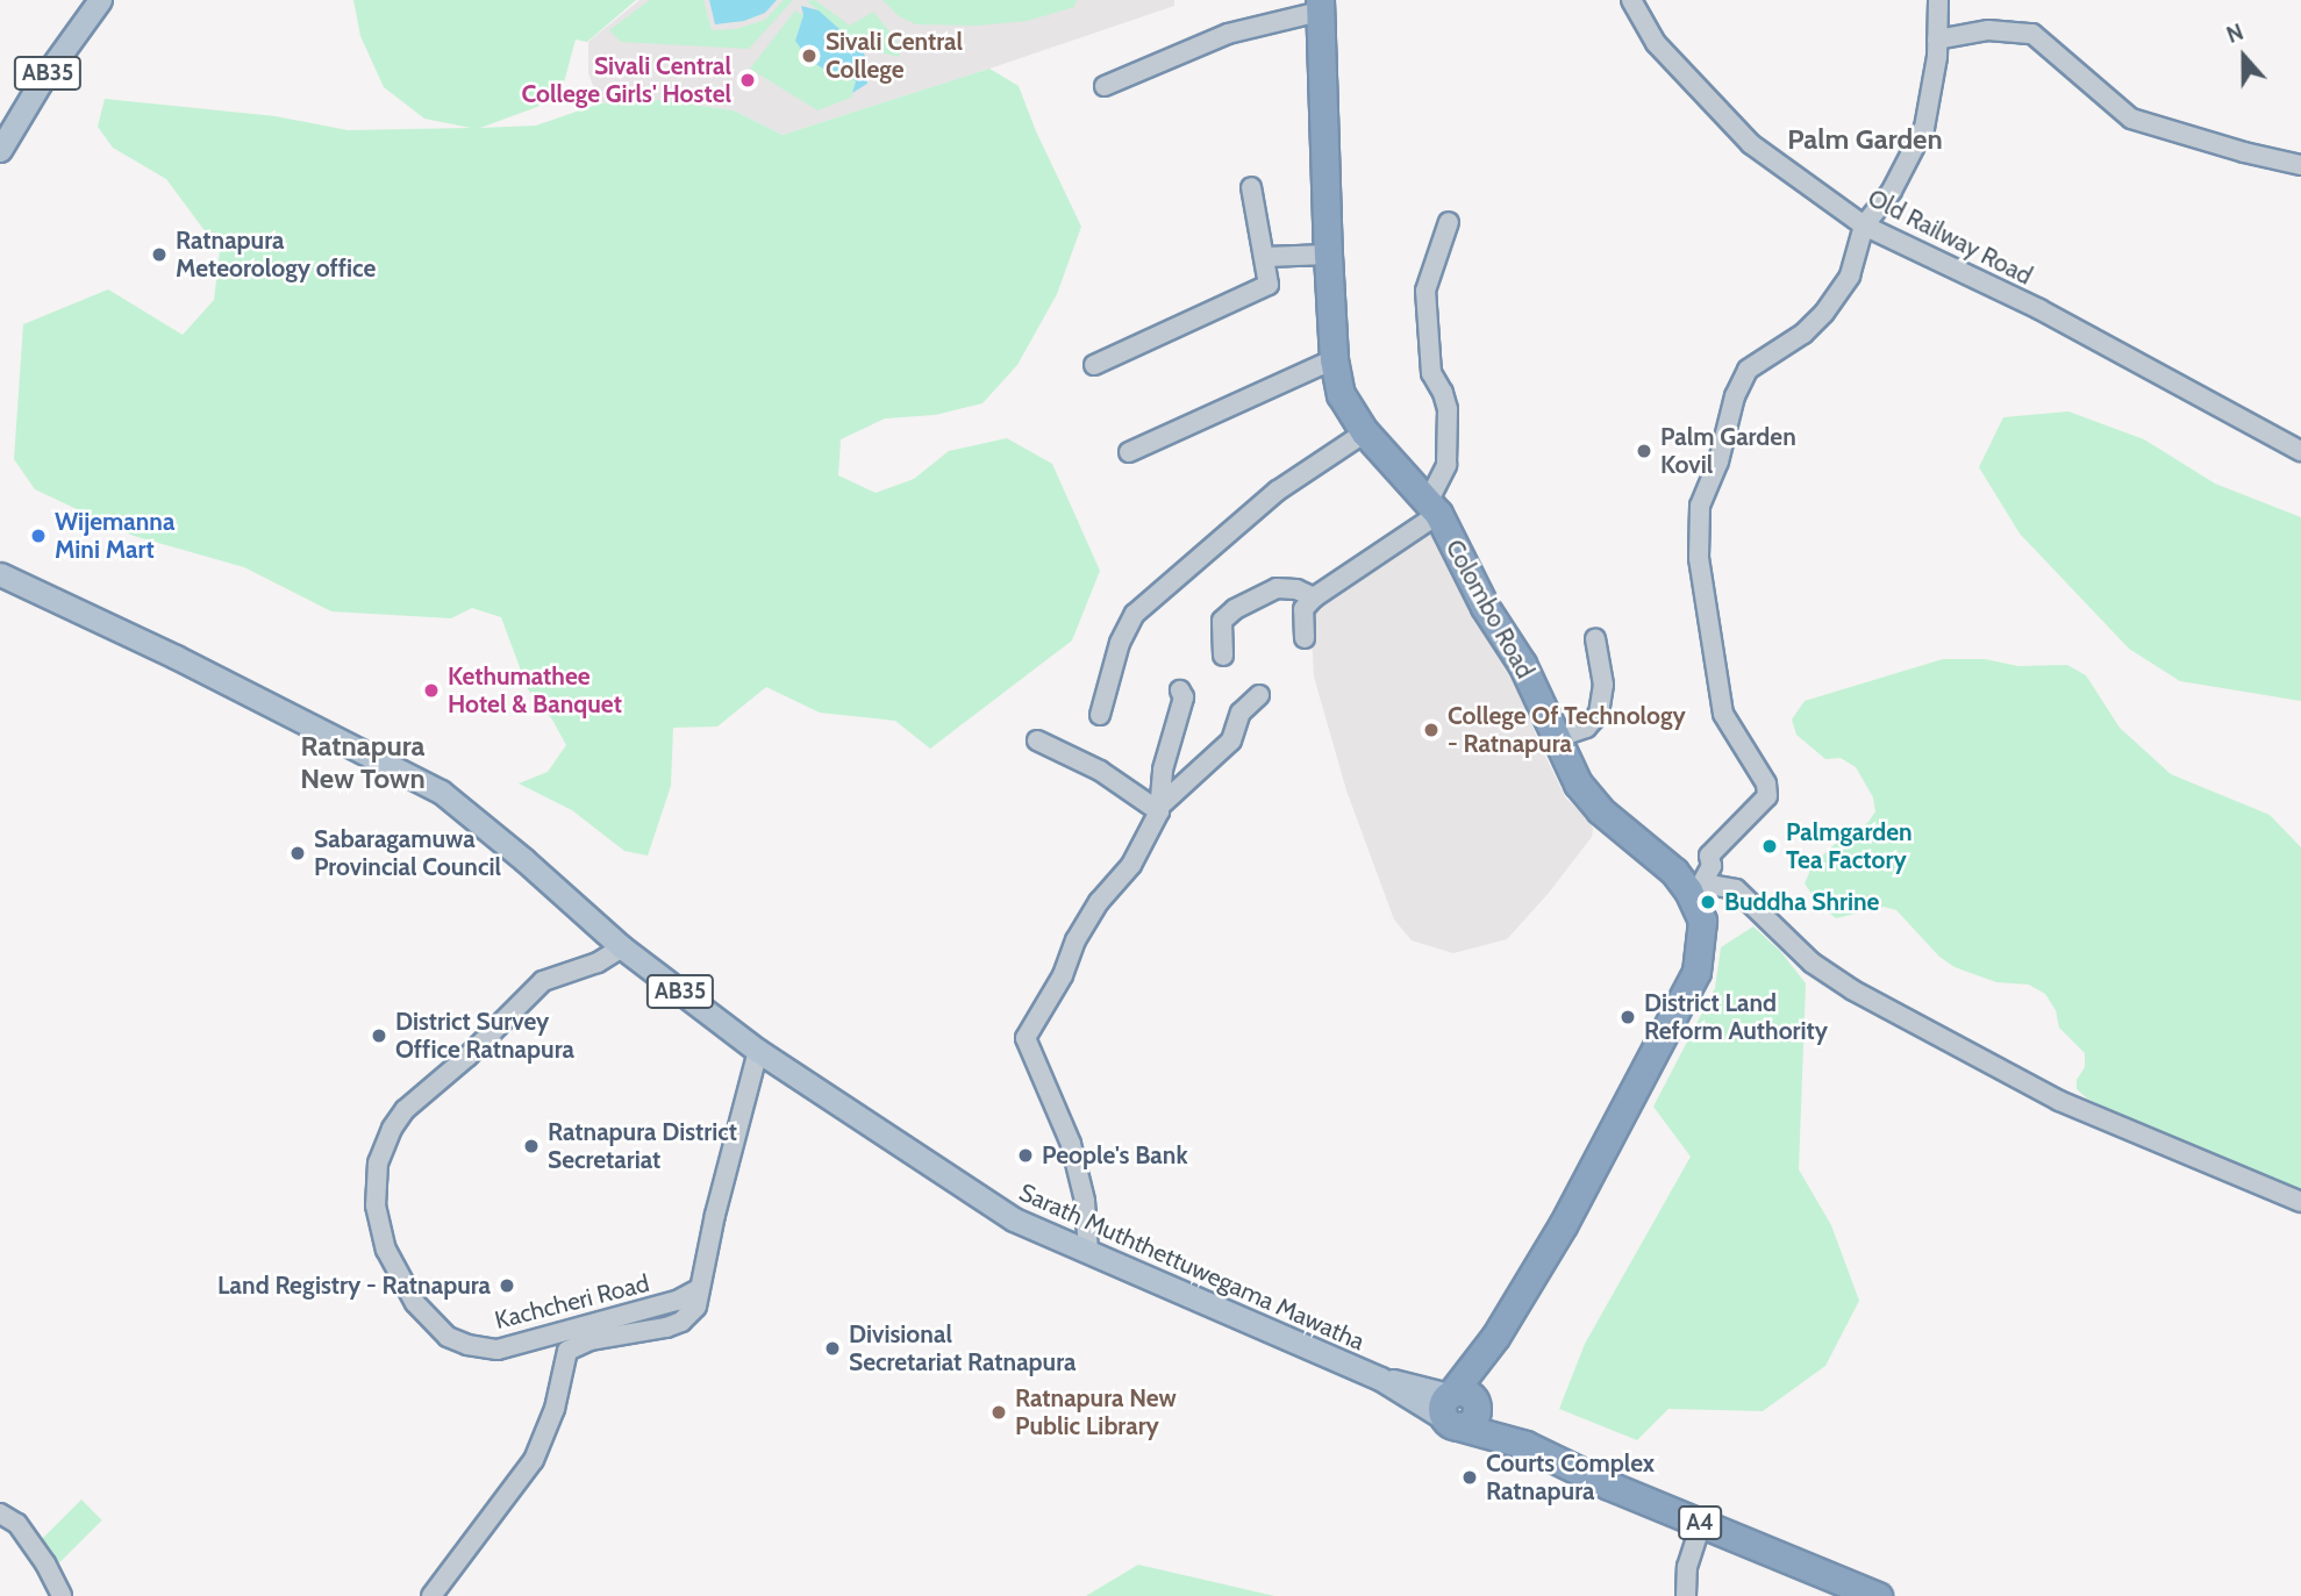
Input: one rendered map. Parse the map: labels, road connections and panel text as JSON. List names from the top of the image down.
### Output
{
  "streets": {
    "highway": ["Colombo Road", "A4"],
    "main road": ["AB35", "Sarath Muththettuwegama Mawatha"],
    "street": ["Old Railway Road", "Kachcheri Road"]
  },
  "crossings": [
    ["Colombo Road", "Sarath Muththettuwegama Mawatha"],
    ["Colombo Road", "A4"],
    ["Sarath Muththettuwegama Mawatha", "Kachcheri Road"],
    ["Sarath Muththettuwegama Mawatha", "A4"]
  ],
  "districts": ["Palm Garden", "Ratnapura New Town"],
  "places": [
    "Sivali Central College",
    "Sivali Central College Girls' Hostel",
    "Ratnapura Meteorology office",
    "Palm Garden Kovil",
    "Wijemanna Mini Mart",
    "Kethumathee Hotel & Banquet",
    "College Of Technology - Ratnapura",
    "Palmgarden Tea Factory",
    "Sabaragamuwa Provincial Council",
    "Buddha Shrine",
    "District Land Reform Authority",
    "District Survey Office Ratnapura",
    "Ratnapura District Secretariat",
    "People's Bank",
    "Land Registry - Ratnapura",
    "Divisional Secretariat Ratnapura",
    "Ratnapura New Public Library",
    "Courts Complex Ratnapura"
  ],
  "north": "top"
}
